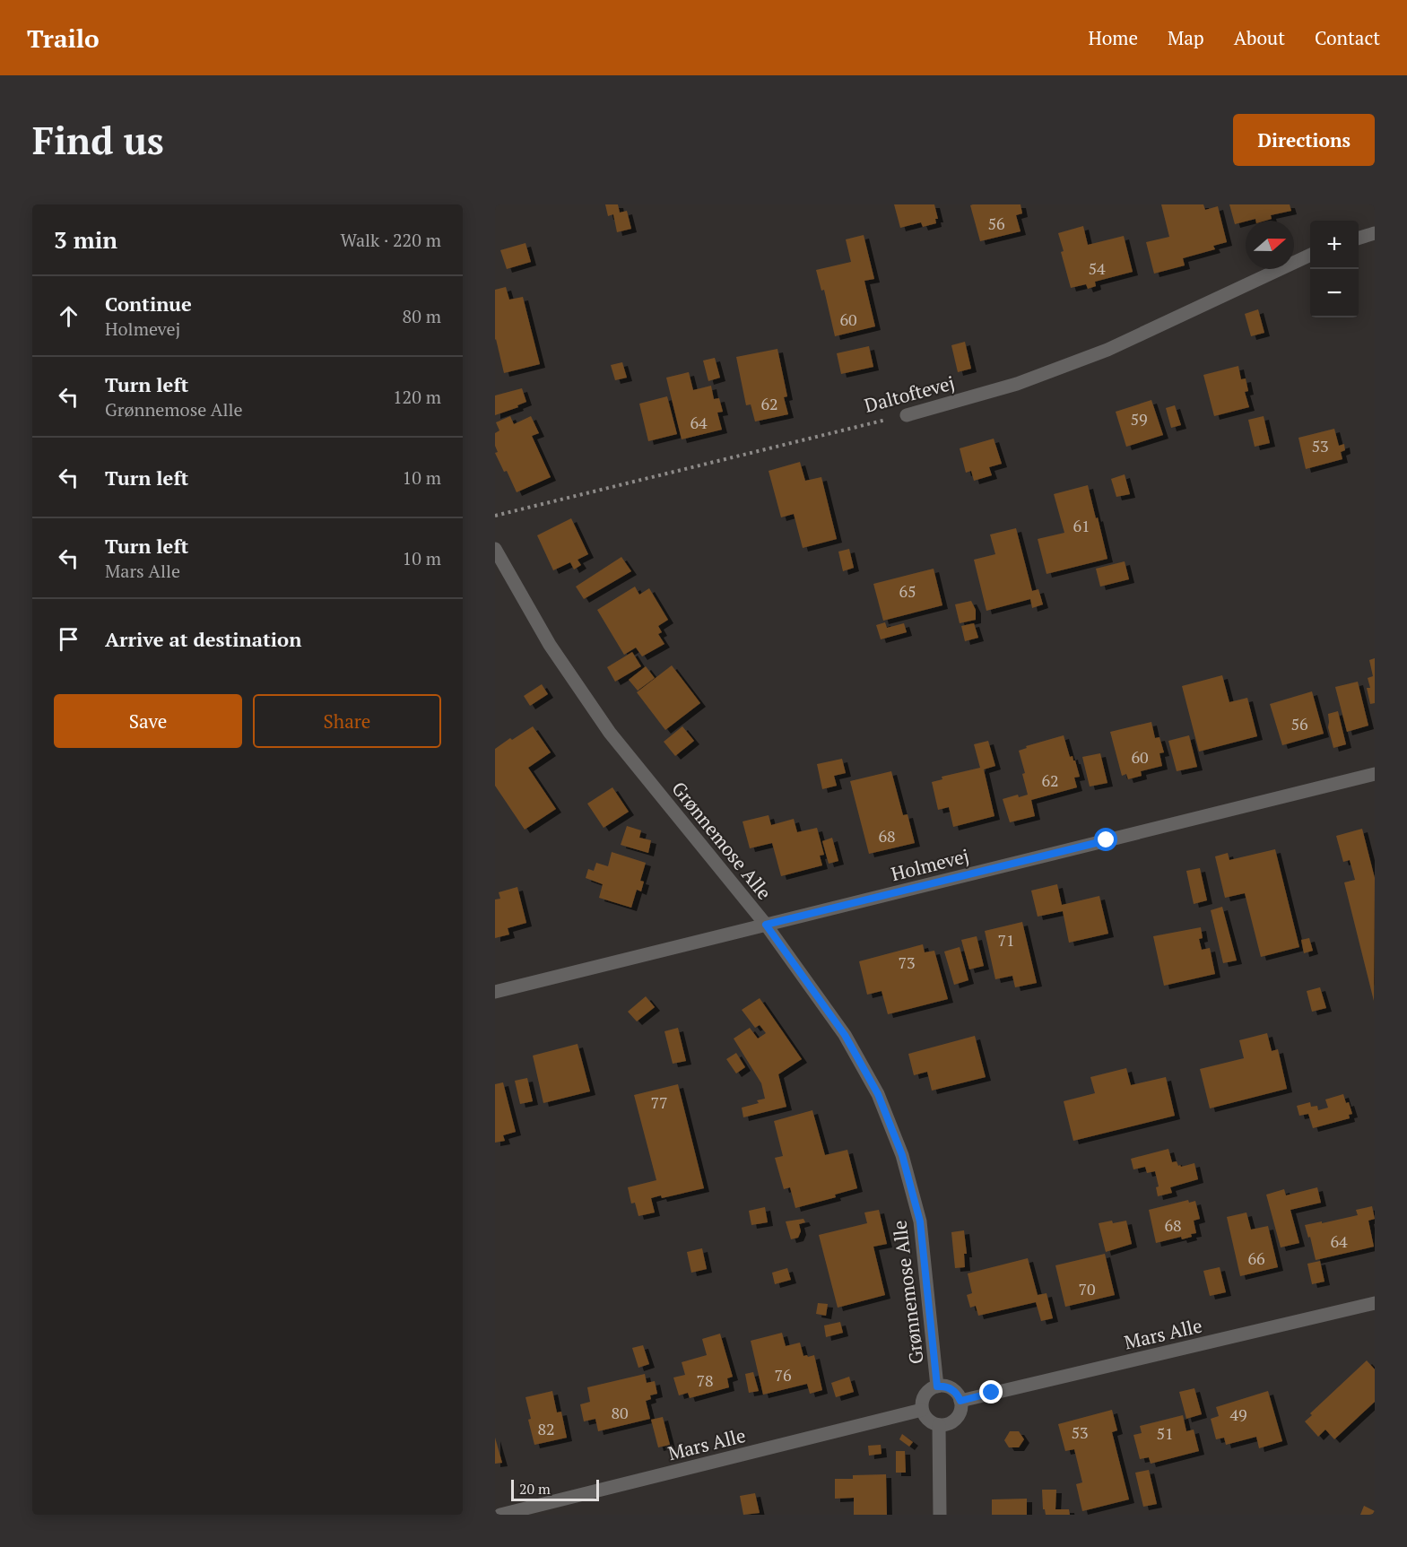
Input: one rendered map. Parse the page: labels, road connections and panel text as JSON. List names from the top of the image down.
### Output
{
  "streets": {
    "street": [
      "Daltoftevej",
      "Grønnemose Alle",
      "Holmevej",
      "Mars Alle"
    ]
  },
  "crossings": [
    ["Grønnemose Alle", "Holmevej"],
    ["Grønnemose Alle", "Mars Alle"]
  ],
  "house_numbers": [
    "56",
    "54",
    "60",
    "62",
    "59",
    "64",
    "53",
    "61",
    "65",
    "56",
    "60",
    "62",
    "68",
    "71",
    "73",
    "77",
    "68",
    "64",
    "66",
    "70",
    "76",
    "78",
    "80",
    "49",
    "82",
    "53",
    "51"
  ],
  "scale_bar": "20 m",
  "north": "right",
  "page": {
    "header": "Trailo",
    "nav": [
      "Home",
      "Map",
      "About",
      "Contact"
    ],
    "buttons": [
      "Directions",
      ["Save", "Share"]
    ],
    "title": "Find us",
    "heading": ["3 min", "Walk · 220 m"],
    "map_buttons": ["+", "−"],
    "list": [
      ["Continue", "Holmevej", "80 m"],
      ["Turn left", "Grønnemose Alle", "120 m"],
      ["Turn left", "10 m"],
      ["Turn left", "Mars Alle", "10 m"],
      "Arrive at destination"
    ],
    "scale": "20 m"
  }
}
